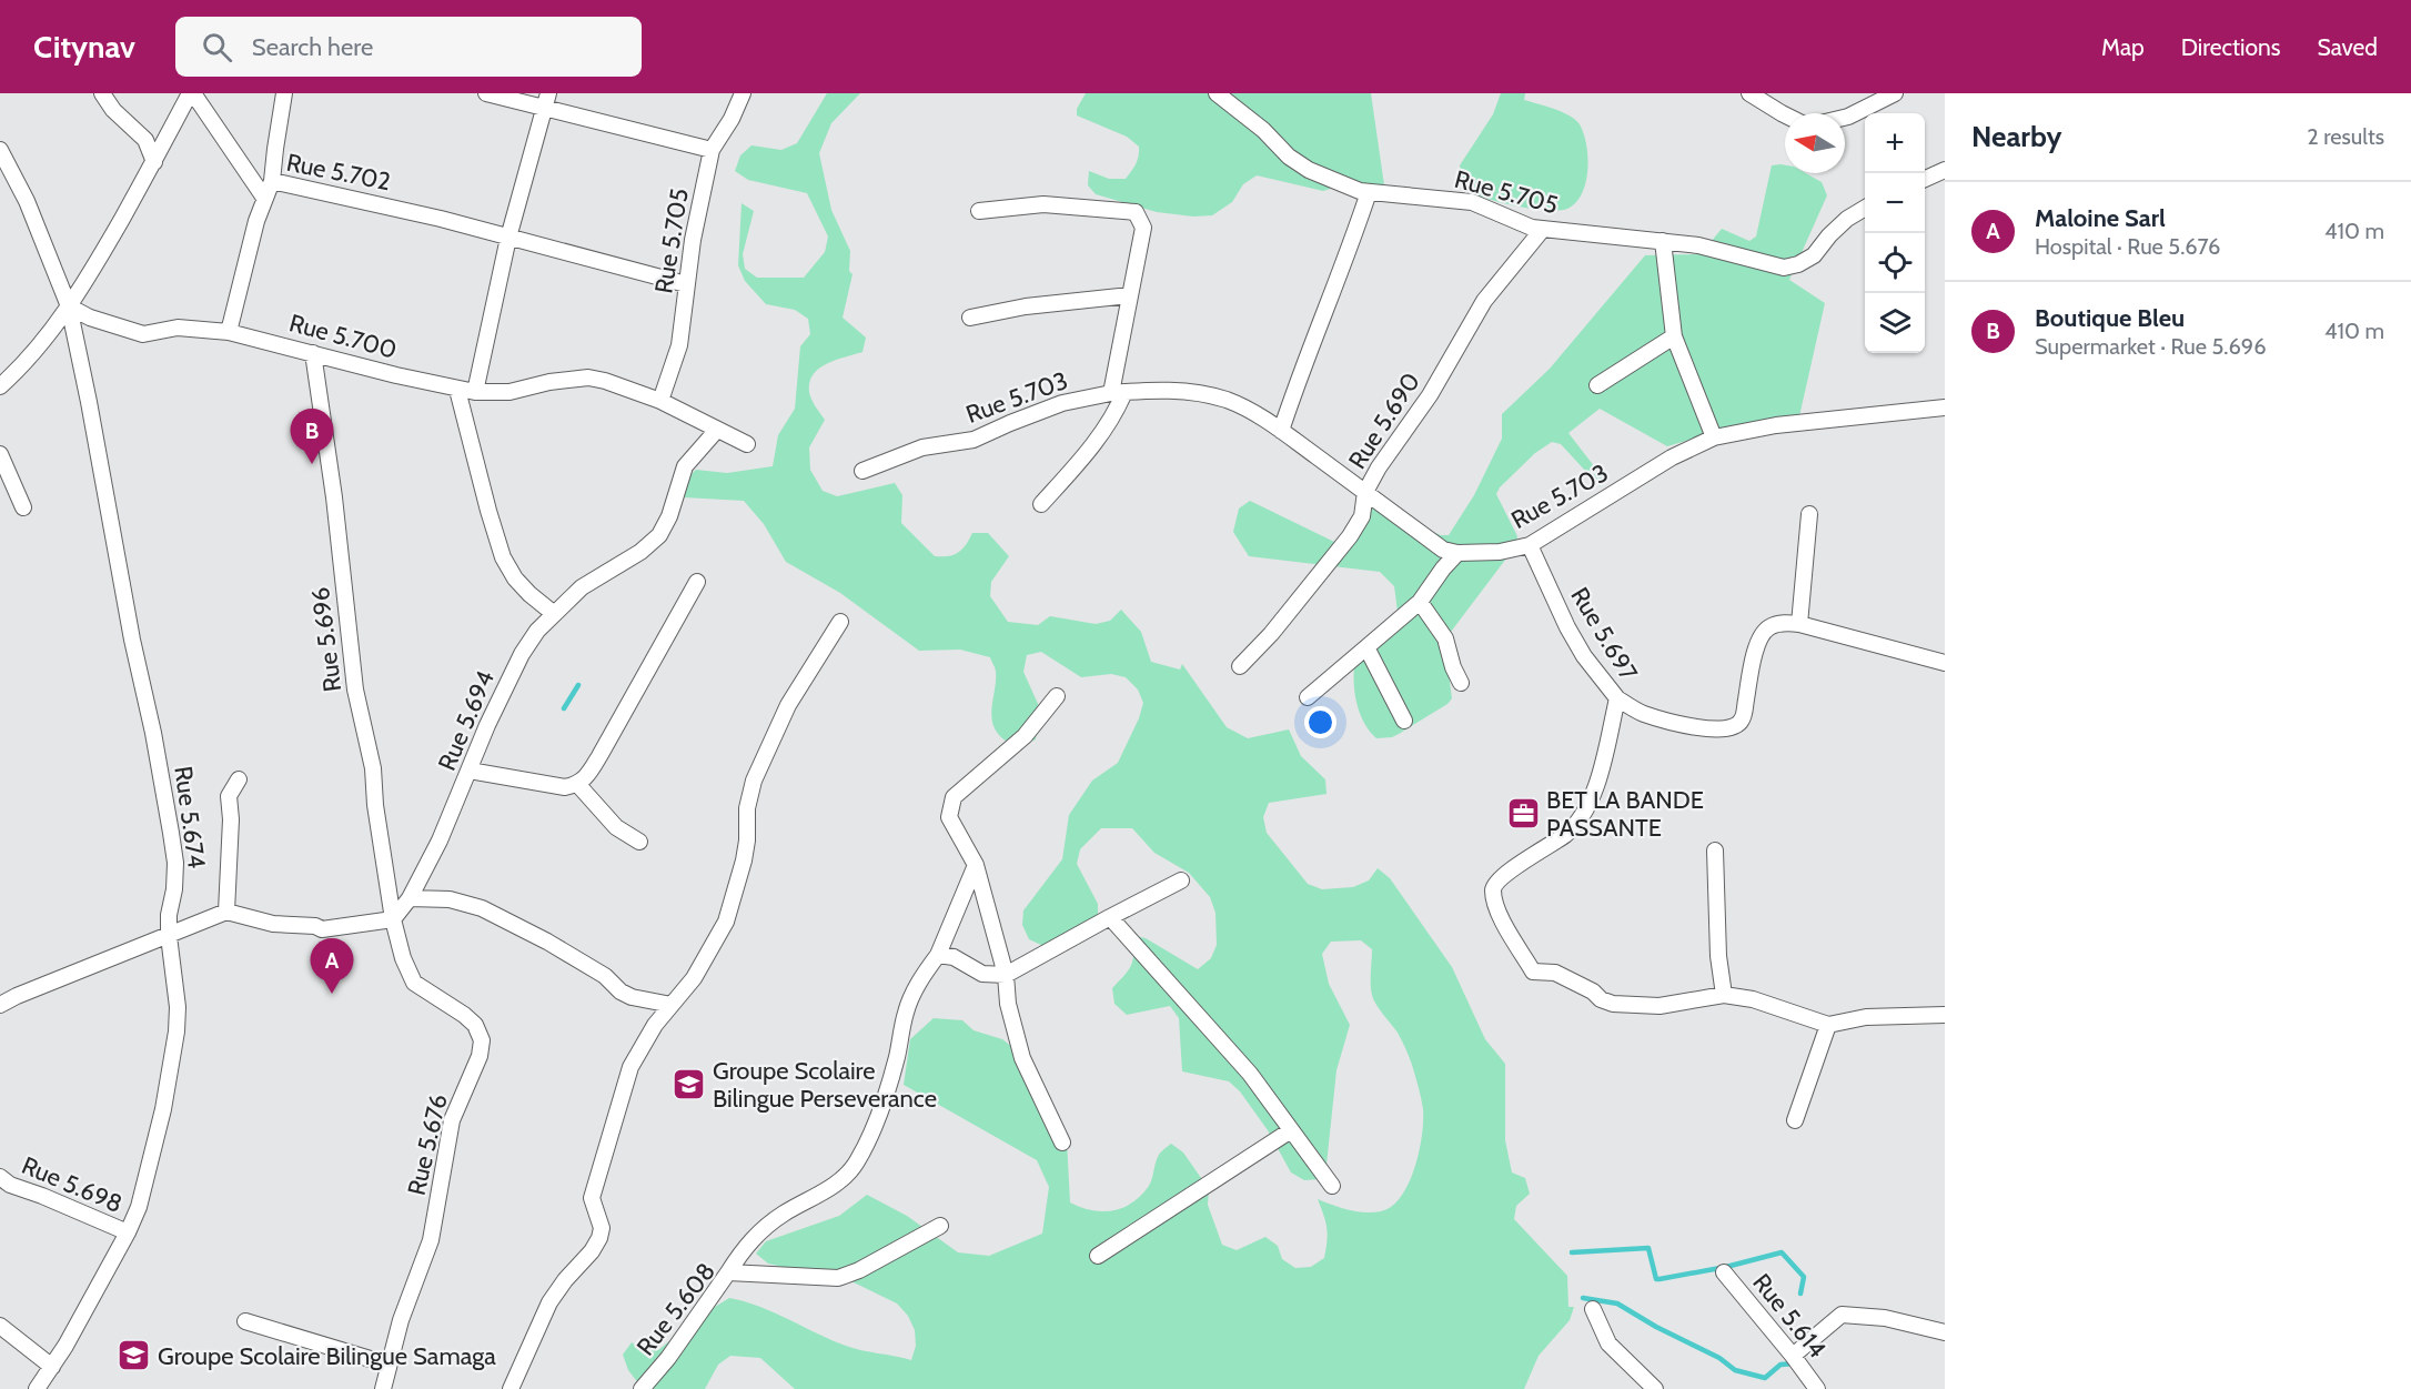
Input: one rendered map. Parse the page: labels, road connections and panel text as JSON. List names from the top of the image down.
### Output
{
  "streets": {
    "street": [
      "Rue 5.702",
      "Rue 5.705",
      "Rue 5.700",
      "Rue 5.703",
      "Rue 5.690",
      "Rue 5.697",
      "Rue 5.696",
      "Rue 5.694",
      "Rue 5.674",
      "Rue 5.676",
      "Rue 5.698",
      "Rue 5.608",
      "Rue 5.614"
    ]
  },
  "crossings": [
    ["Rue 5.702", "Rue 5.705"],
    ["Rue 5.702", "Rue 5.700"],
    ["Rue 5.705", "Rue 5.700"],
    ["Rue 5.705", "Rue 5.690"],
    ["Rue 5.700", "Rue 5.696"],
    ["Rue 5.700", "Rue 5.694"],
    ["Rue 5.700", "Rue 5.674"],
    ["Rue 5.703", "Rue 5.690"],
    ["Rue 5.703", "Rue 5.697"],
    ["Rue 5.696", "Rue 5.694"],
    ["Rue 5.696", "Rue 5.676"],
    ["Rue 5.694", "Rue 5.676"],
    ["Rue 5.674", "Rue 5.698"]
  ],
  "places": {
    "office": ["BET LA BANDE PASSANTE"],
    "school or university": ["Groupe Scolaire Bilingue Perseverance", "Groupe Scolaire Bilingue Samaga"]
  },
  "north": "left",
  "page": {
    "header": "Citynav",
    "search": "Search here",
    "nav": ["Map", "Directions", "Saved"],
    "heading": ["Nearby", "2 results"],
    "map_buttons": ["+", "−"],
    "list": [
      {
        "mark": "A",
        "name": "Maloine Sarl",
        "note": "Hospital · Rue 5.676",
        "value": "410 m"
      },
      {
        "mark": "B",
        "name": "Boutique Bleu",
        "note": "Supermarket · Rue 5.696",
        "value": "410 m"
      }
    ],
    "pins": ["B", "A"]
  }
}
